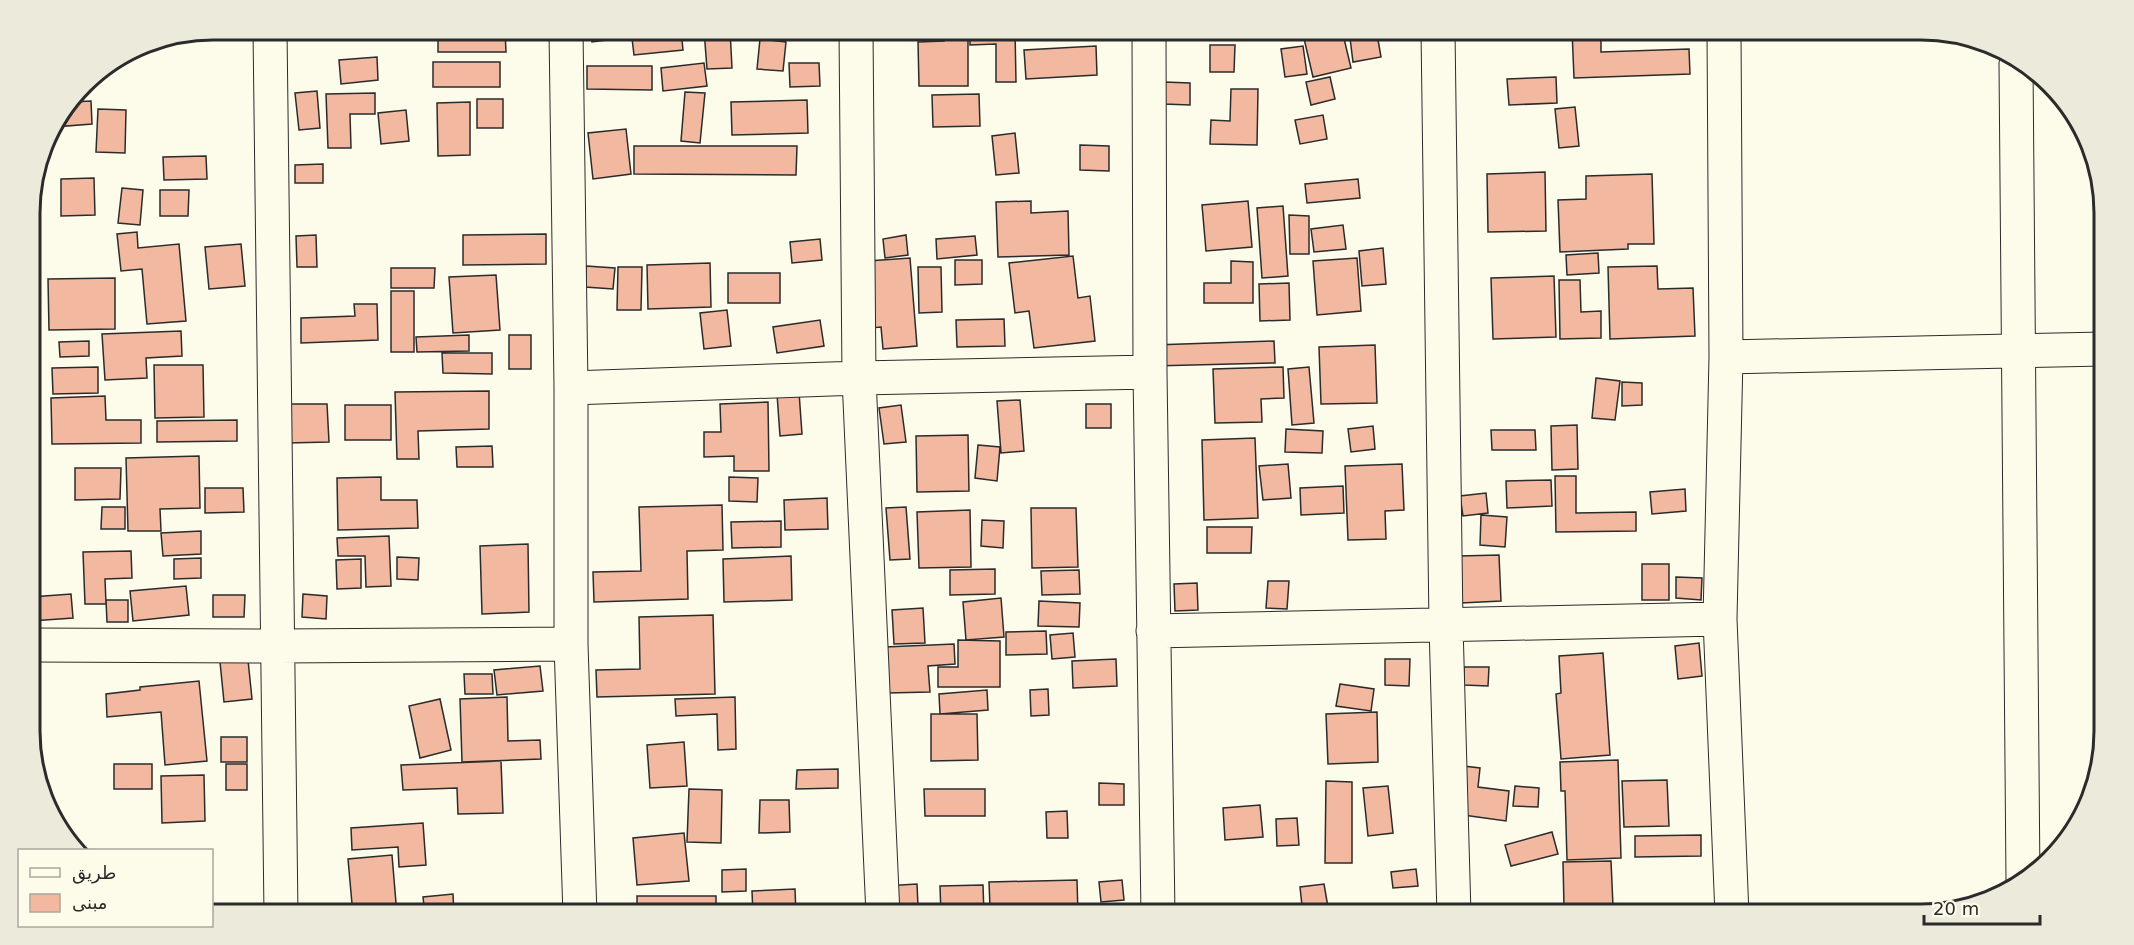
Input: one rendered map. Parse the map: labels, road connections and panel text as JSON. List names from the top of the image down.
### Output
{
  "legend": ["طريق", "مبنى"],
  "scale_bar": "20 m"
}
